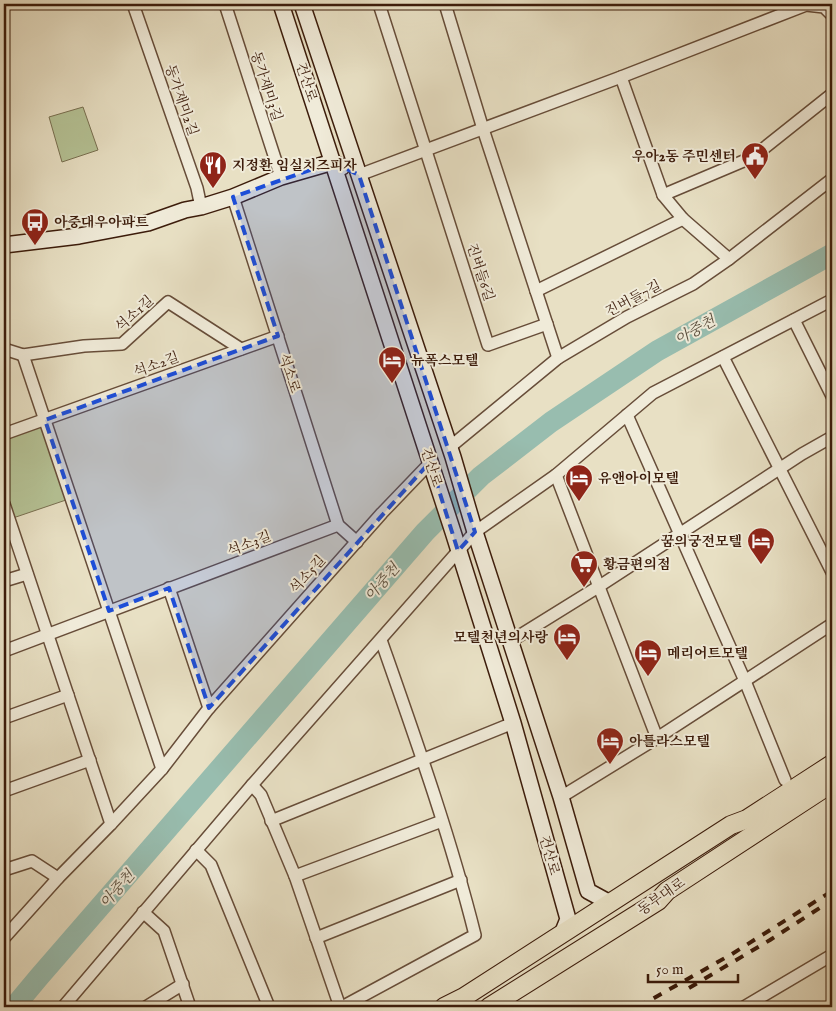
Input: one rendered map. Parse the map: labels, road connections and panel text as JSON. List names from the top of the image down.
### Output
{
  "streets": {
    "main road": ["동부대로"],
    "street": [
      "건산로",
      "동가재미3길",
      "동가재미2길",
      "진버들6길",
      "진버들7길",
      "석소1길",
      "석소2길",
      "석소로",
      "석소3길",
      "석소5길"
    ]
  },
  "crossings": [
    ["건산로", "진버들7길"],
    ["건산로", "석소5길"],
    ["건산로", "동부대로"],
    ["석소1길", "석소2길"],
    ["석소2길", "석소로"],
    ["석소로", "석소3길"]
  ],
  "water": ["아중천"],
  "places": {
    "public building": ["우아2동 주민센터"],
    "restaurant": ["지정환 임실치즈피자"],
    "bus stop": ["아중대우아파트"],
    "hotel": [
      "뉴폭스모텔",
      "유앤아이모텔",
      "꿈의궁전모텔",
      "모텔천년의사랑",
      "메리어트모텔",
      "아틀라스모텔"
    ],
    "supermarket": ["황금편의점"]
  },
  "scale_bar": "50 m"
}
